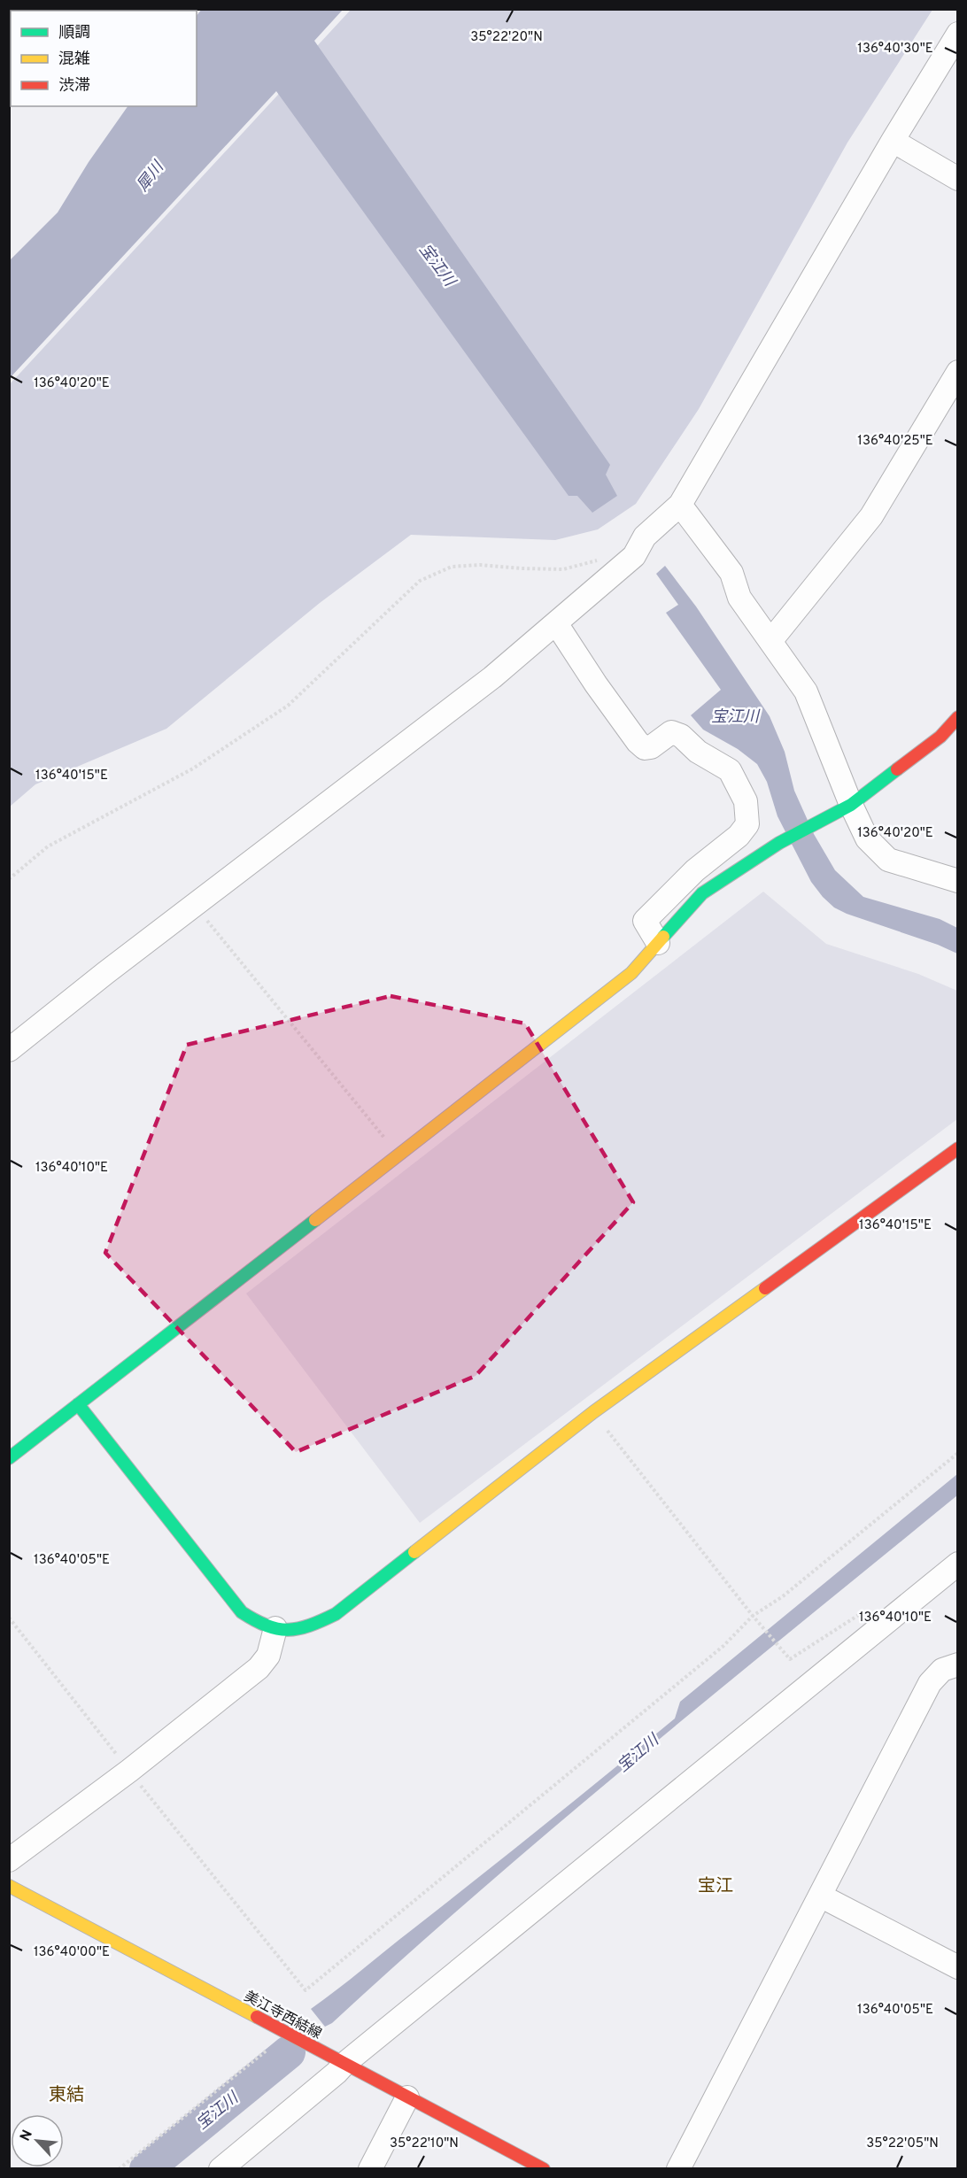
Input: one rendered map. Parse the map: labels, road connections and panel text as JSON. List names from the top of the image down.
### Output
{
  "streets": {
    "street": ["美江寺西結線"]
  },
  "districts": ["宝江", "東結"],
  "water": ["犀川", "宝江川"],
  "legend": ["順調", "混雑", "渋滞"],
  "north": "top left",
  "coordinates": [
    "35°22'20\"N",
    "136°40'30\"E",
    "136°40'20\"E",
    "136°40'25\"E",
    "136°40'15\"E",
    "136°40'10\"E",
    "136°40'05\"E",
    "136°40'00\"E",
    "35°22'10\"N",
    "35°22'05\"N"
  ]
}
